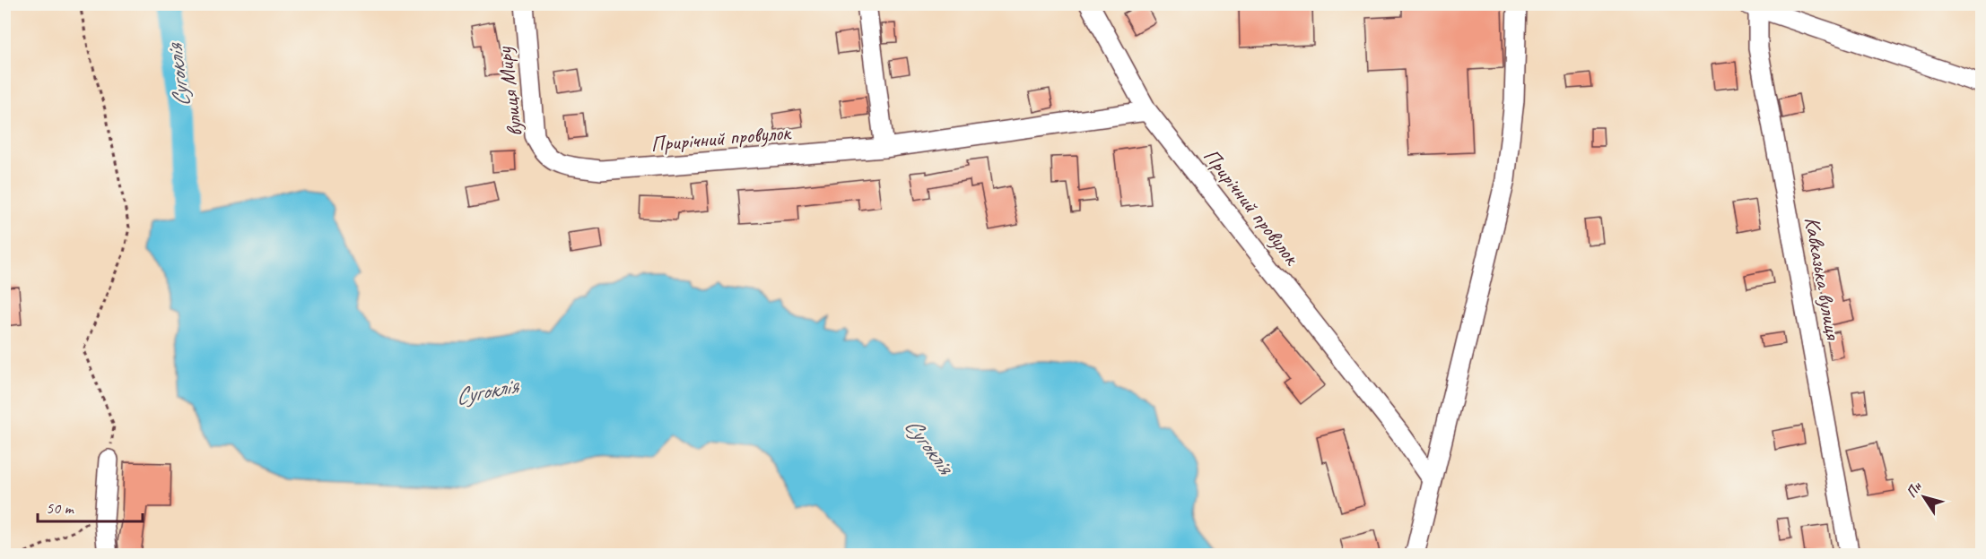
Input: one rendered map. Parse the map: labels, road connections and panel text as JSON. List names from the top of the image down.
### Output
{
  "streets": {
    "street": ["вулиця Миру", "Прирічний провулок", "Кавказька вулиця"]
  },
  "crossings": [
    ["вулиця Миру", "Прирічний провулок"]
  ],
  "water": ["Сугоклія"],
  "scale_bar": "50 m",
  "north": "top left"
}
